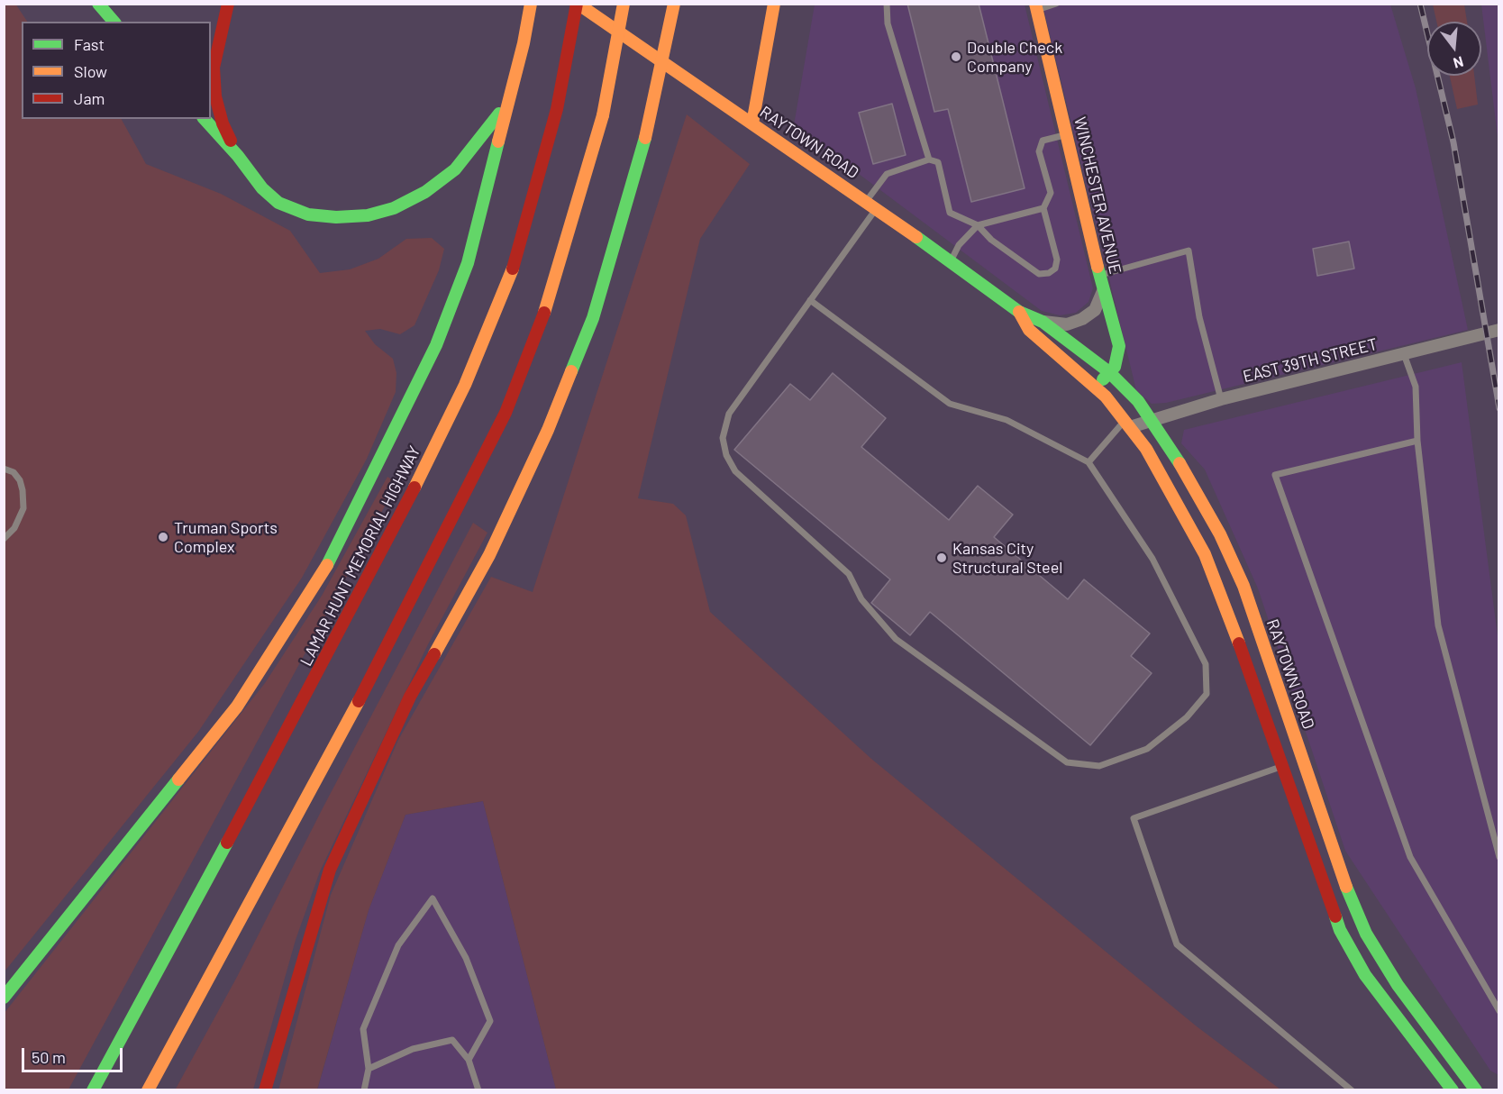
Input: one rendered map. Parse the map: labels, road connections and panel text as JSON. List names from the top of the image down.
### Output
{
  "streets": {
    "main road": ["RAYTOWN ROAD", "WINCHESTER AVENUE", "LAMAR HUNT MEMORIAL HIGHWAY"],
    "street": ["EAST 39TH STREET"]
  },
  "crossings": [
    ["RAYTOWN ROAD", "WINCHESTER AVENUE"],
    ["RAYTOWN ROAD", "EAST 39TH STREET"],
    ["RAYTOWN ROAD", "LAMAR HUNT MEMORIAL HIGHWAY"]
  ],
  "places": ["Double Check Company", "Truman Sports Complex", "Kansas City Structural Steel"],
  "legend": ["Fast", "Slow", "Jam"],
  "scale_bar": "50 m",
  "north": "bottom"
}
